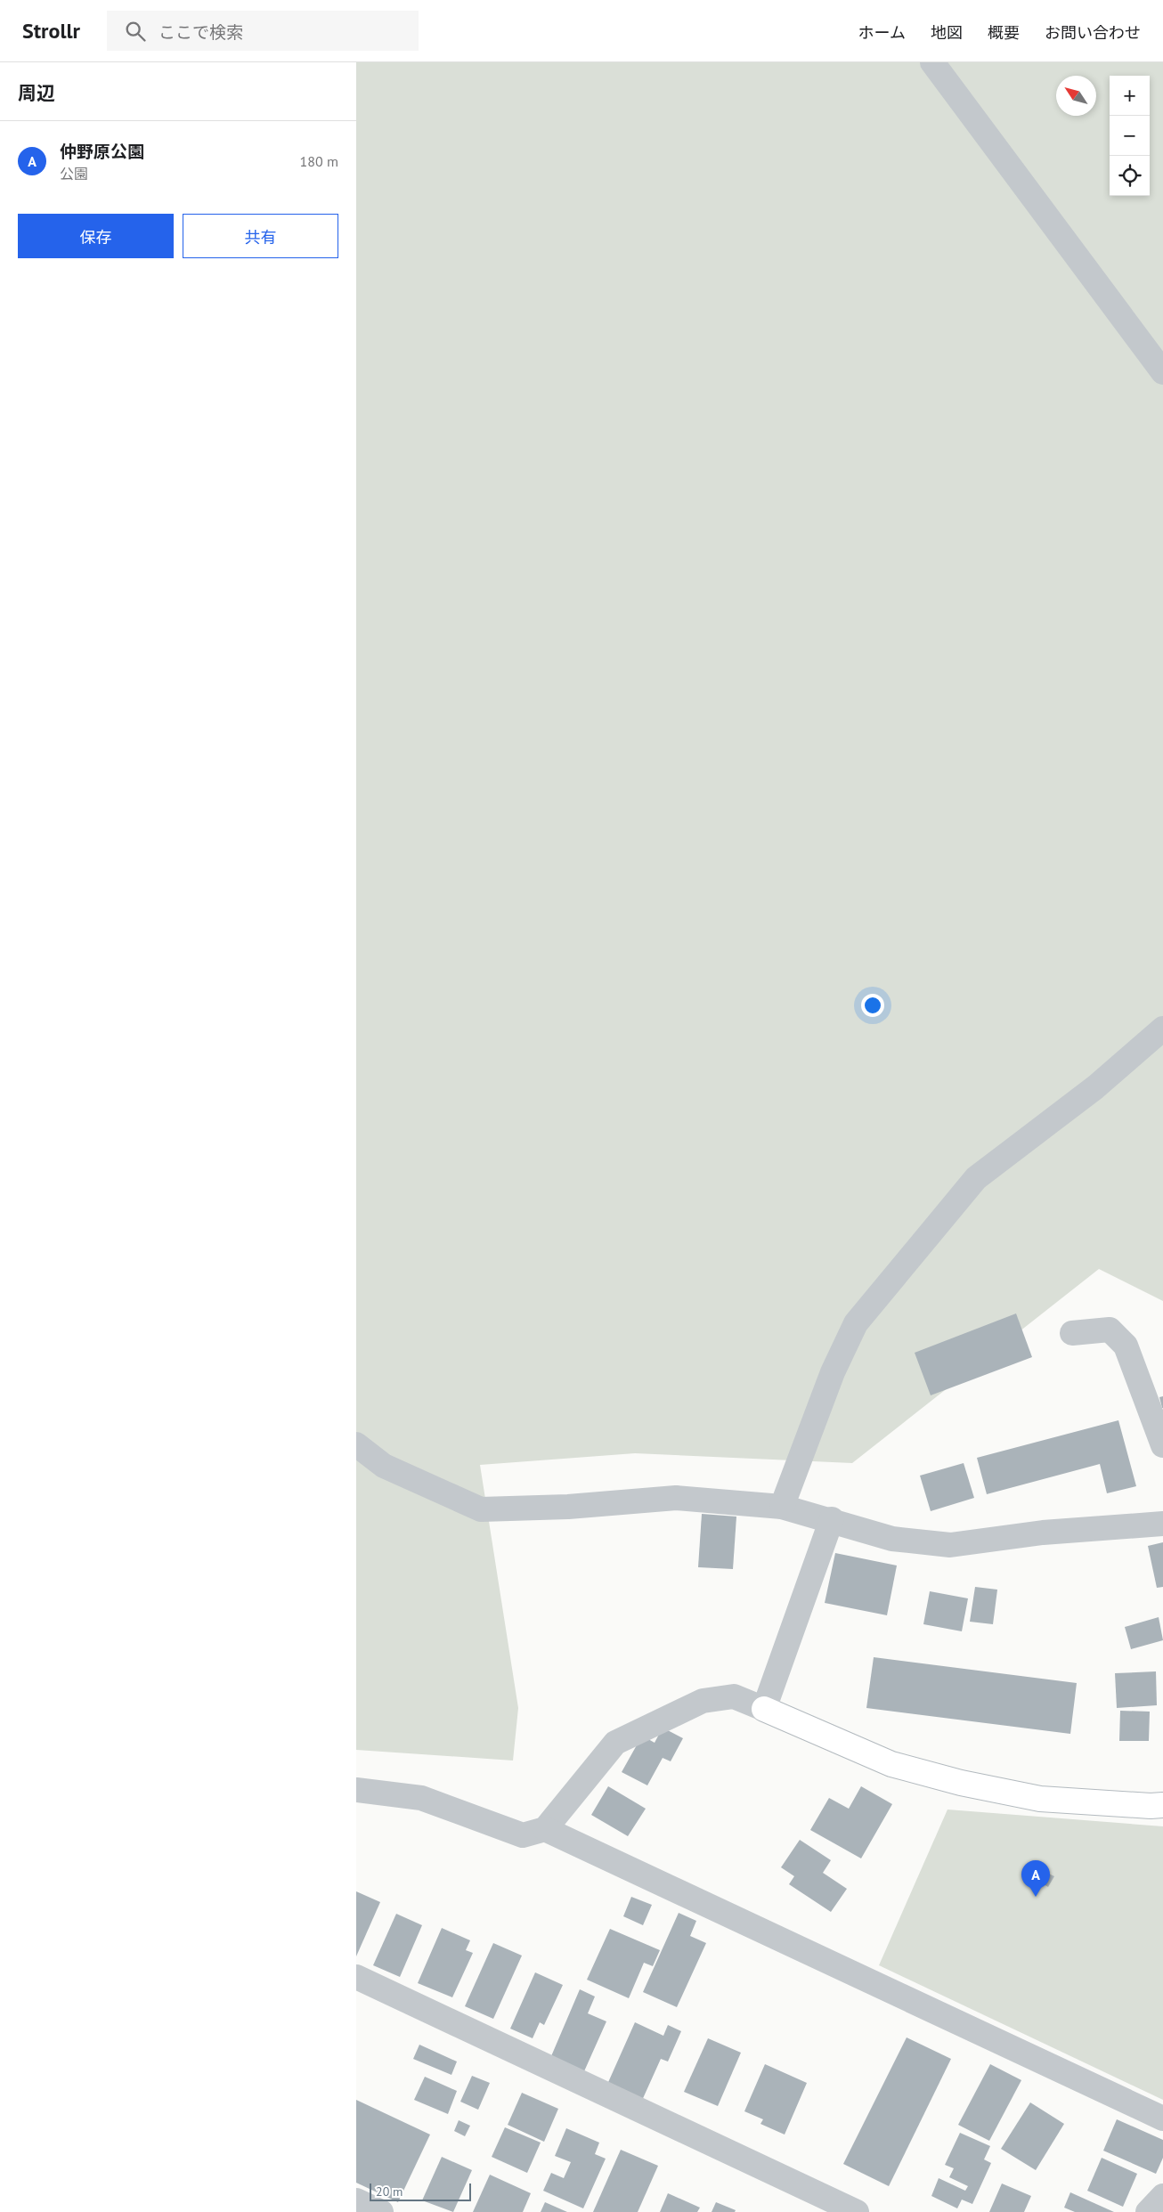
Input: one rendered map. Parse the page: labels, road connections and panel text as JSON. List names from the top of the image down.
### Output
{
  "scale_bar": "20 m",
  "north": "top left",
  "page": {
    "header": "Strollr",
    "search": "ここで検索",
    "nav": [
      "ホーム",
      "地図",
      "概要",
      "お問い合わせ"
    ],
    "heading": "周辺",
    "map_buttons": ["+", "−"],
    "list": [
      {
        "mark": "A",
        "name": "仲野原公園",
        "note": "公園",
        "value": "180 m"
      }
    ],
    "buttons": ["保存", "共有"],
    "pins": "A",
    "scale": "20 m"
  }
}
